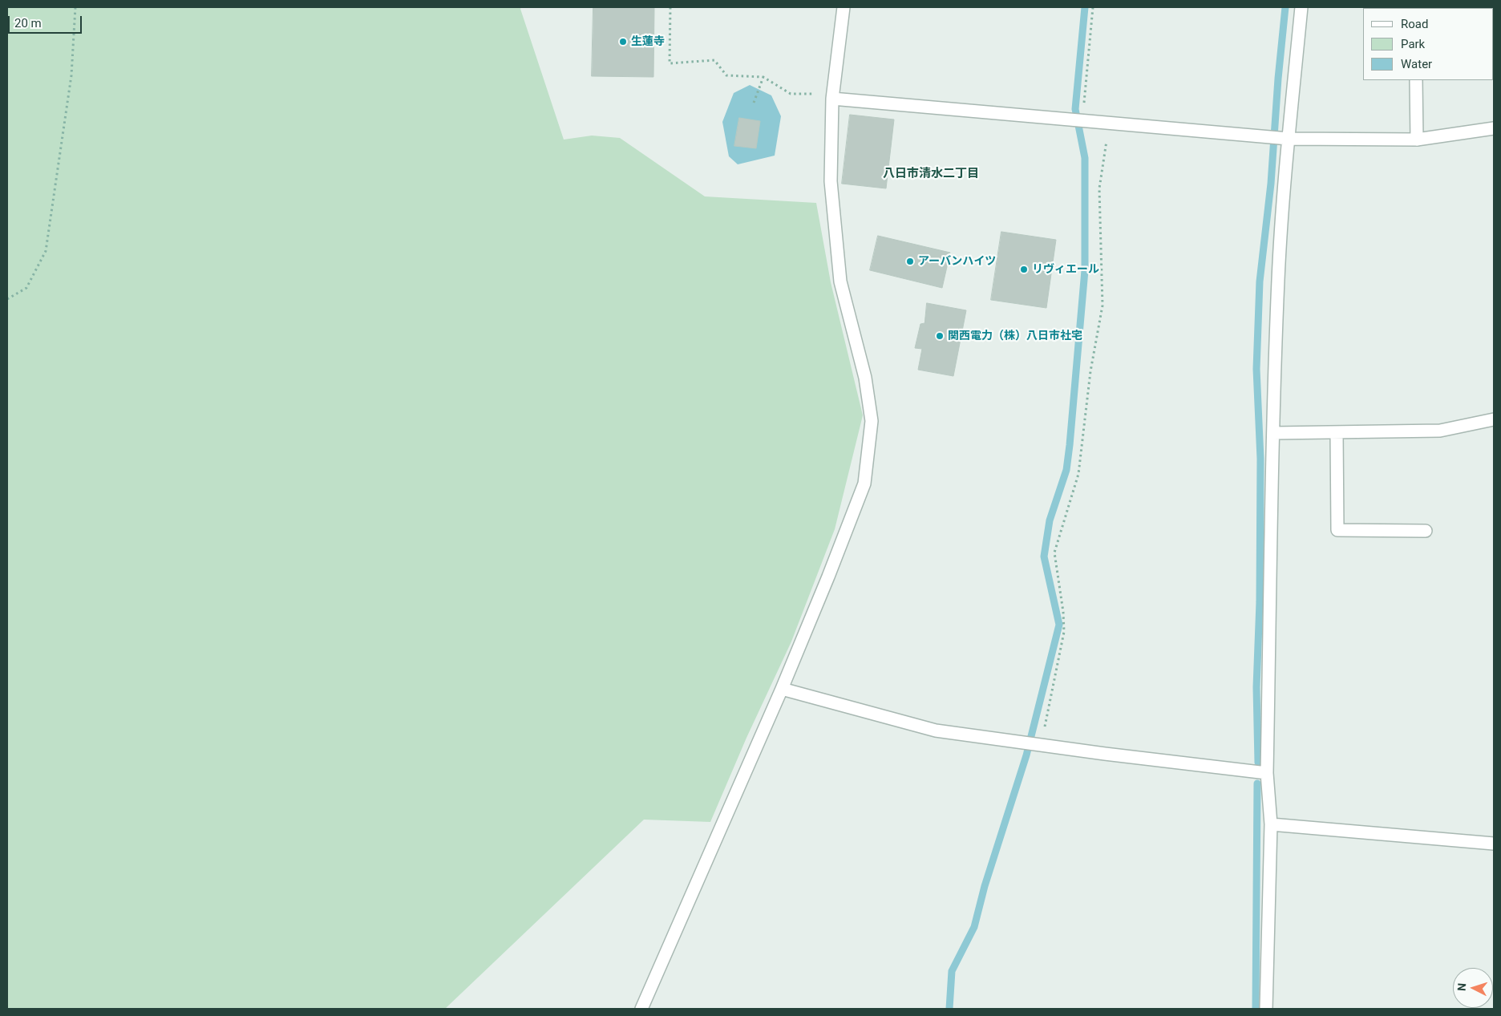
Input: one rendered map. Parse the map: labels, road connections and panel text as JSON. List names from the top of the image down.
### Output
{
  "districts": ["八日市清水二丁目"],
  "places": [
    "生蓮寺",
    "アーバンハイツ",
    "リヴィエール",
    "関西電力（株）八日市社宅"
  ],
  "legend": ["Road", "Park", "Water"],
  "scale_bar": "20 m",
  "north": "left"
}
